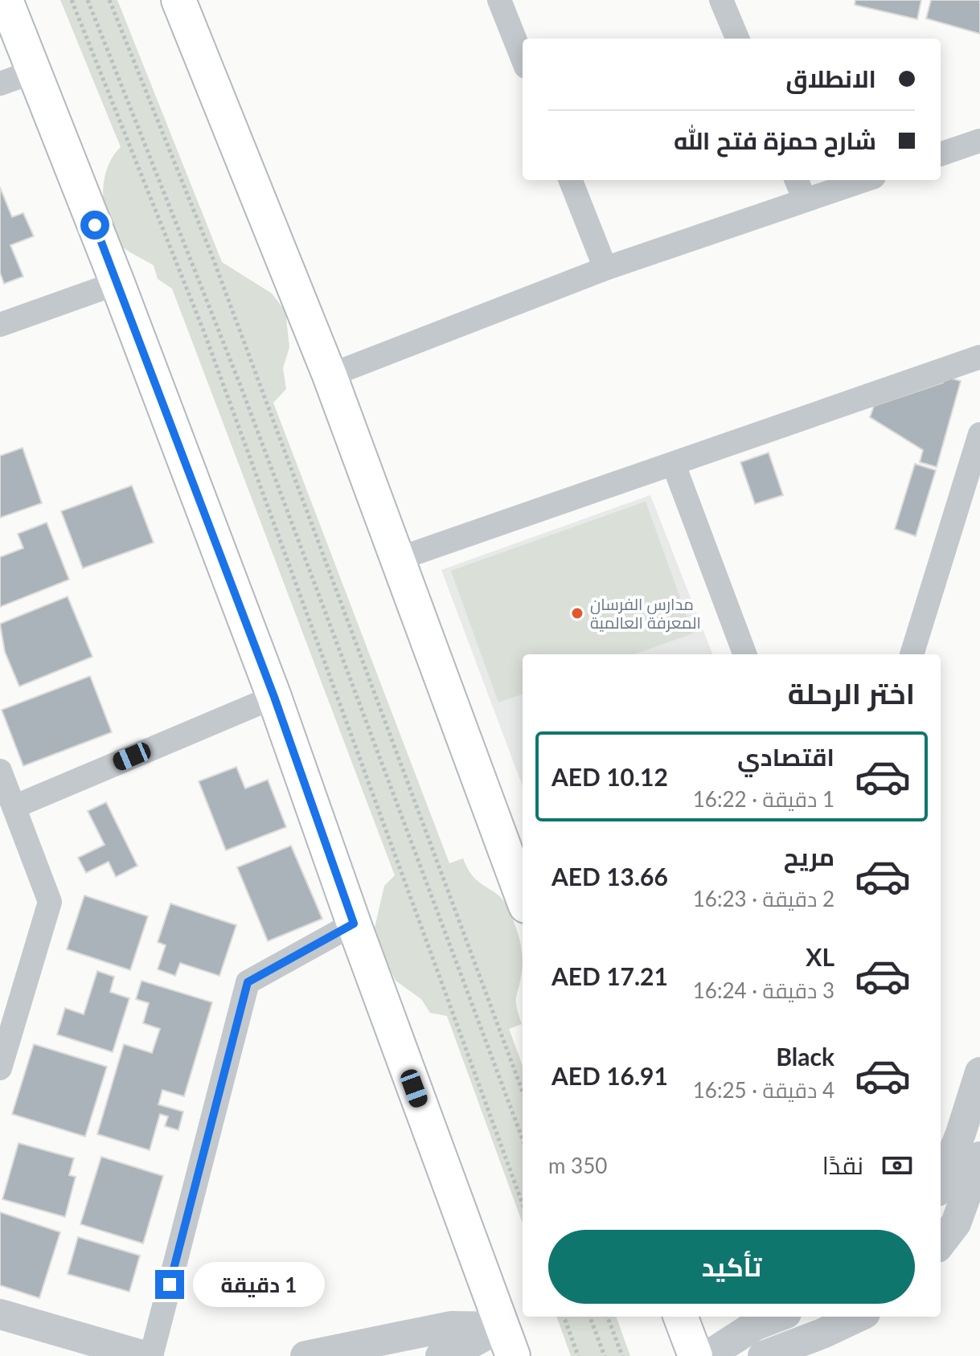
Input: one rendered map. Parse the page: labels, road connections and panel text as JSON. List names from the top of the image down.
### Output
{
  "places": ["مدارس الفرسان المعرفة العالمية"],
  "page": {
    "banner": ["الانطلاق", "شارح حمزة فتح الله"],
    "heading": "اختر الرحلة",
    "list": [
      {
        "name": "اقتصادي",
        "note": "1 دقيقة · 16:22",
        "value": "AED 10.12"
      },
      {
        "name": "مريح",
        "note": "2 دقيقة · 16:23",
        "value": "AED 13.66"
      },
      {
        "name": "XL",
        "note": "3 دقيقة · 16:24",
        "value": "AED 17.21"
      },
      {
        "name": "Black",
        "note": "4 دقيقة · 16:25",
        "value": "AED 16.91"
      }
    ],
    "pay": ["نقدًا", "350 m"],
    "buttons": "تأكيد",
    "bubble": "1 دقيقة"
  }
}
